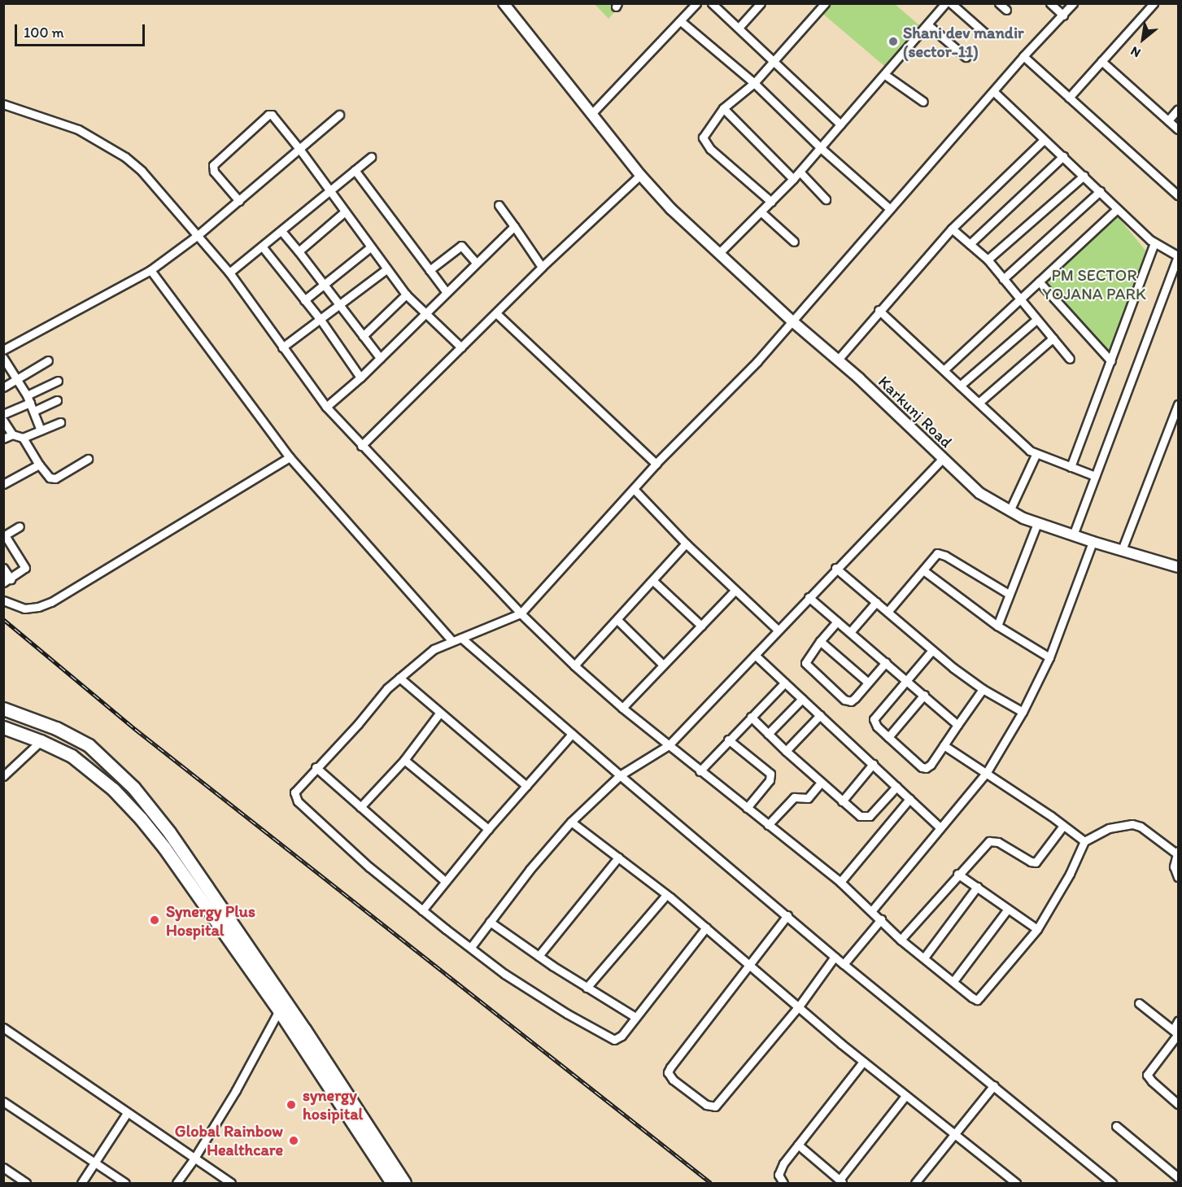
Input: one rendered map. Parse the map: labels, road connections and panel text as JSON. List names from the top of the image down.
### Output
{
  "streets": {
    "street": ["Karkunj Road"]
  },
  "parks": ["PM SECTOR YOJANA PARK"],
  "places": [
    "Shani dev mandir (sector-11)",
    "Synergy Plus Hospital",
    "synergy hosipital",
    "Global Rainbow Healthcare"
  ],
  "scale_bar": "100 m",
  "north": "bottom left"
}
